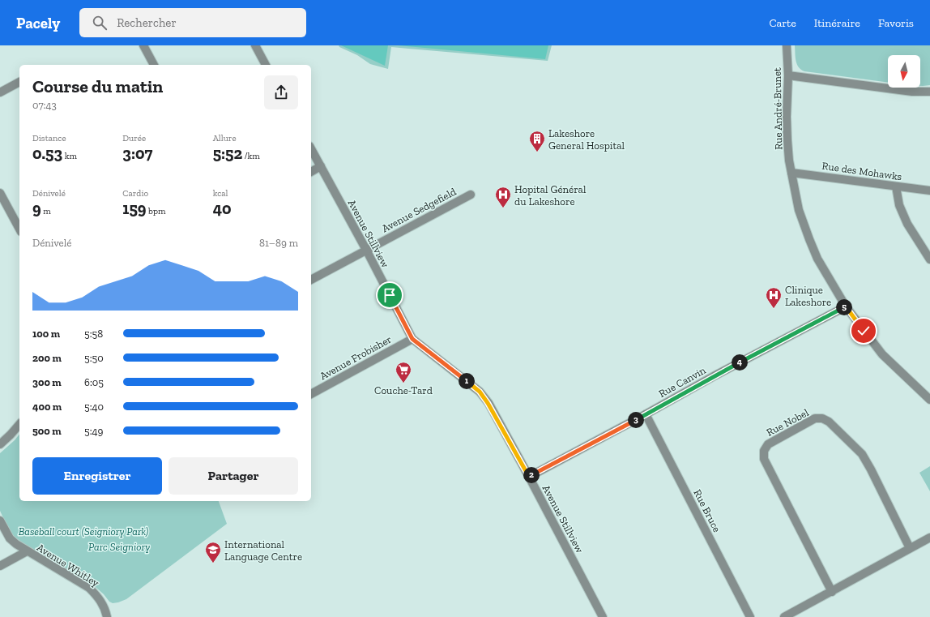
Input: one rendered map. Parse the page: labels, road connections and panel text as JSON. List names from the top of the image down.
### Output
{
  "streets": {
    "street": [
      "Rue André-Brunet",
      "Rue des Mohawks",
      "Avenue Sedgefield",
      "Avenue Stillview",
      "Avenue Frobisher",
      "Rue Canvin",
      "Rue Nobel",
      "Rue Bruce",
      "Avenue Whitley"
    ]
  },
  "crossings": [
    ["Rue André-Brunet", "Rue des Mohawks"],
    ["Rue André-Brunet", "Rue Canvin"],
    ["Avenue Sedgefield", "Avenue Stillview"],
    ["Avenue Stillview", "Avenue Frobisher"],
    ["Avenue Stillview", "Rue Canvin"],
    ["Rue Canvin", "Rue Bruce"]
  ],
  "parks": ["Baseball court (Seigniory Park)", "Parc Seigniory"],
  "places": {
    "building": ["Lakeshore General Hospital"],
    "hospital": ["Hopital Général du Lakeshore", "Clinique Lakeshore"],
    "supermarket": ["Couche-Tard"],
    "school or university": ["International Language Centre"]
  },
  "north": "bottom",
  "page": {
    "header": "Pacely",
    "search": "Rechercher",
    "nav": ["Carte", "Itinéraire", "Favoris"],
    "heading": ["Course du matin", "07:43"],
    "stats": [
      ["Distance", "0.53 km"],
      ["Durée", "3:07"],
      ["Allure", "5:52 /km"],
      ["Dénivelé", "9 m"],
      ["Cardio", "159 bpm"],
      ["kcal", "40"]
    ],
    "chart": ["Dénivelé", "81–89 m"],
    "pins": [
      "5",
      "4",
      "1",
      "3",
      "2"
    ],
    "list": [
      {
        "name": "100 m",
        "note": "5:58"
      },
      {
        "name": "200 m",
        "note": "5:50"
      },
      {
        "name": "300 m",
        "note": "6:05"
      },
      {
        "name": "400 m",
        "note": "5:40"
      },
      {
        "name": "500 m",
        "note": "5:49"
      }
    ],
    "buttons": ["Enregistrer", "Partager"]
  }
}
